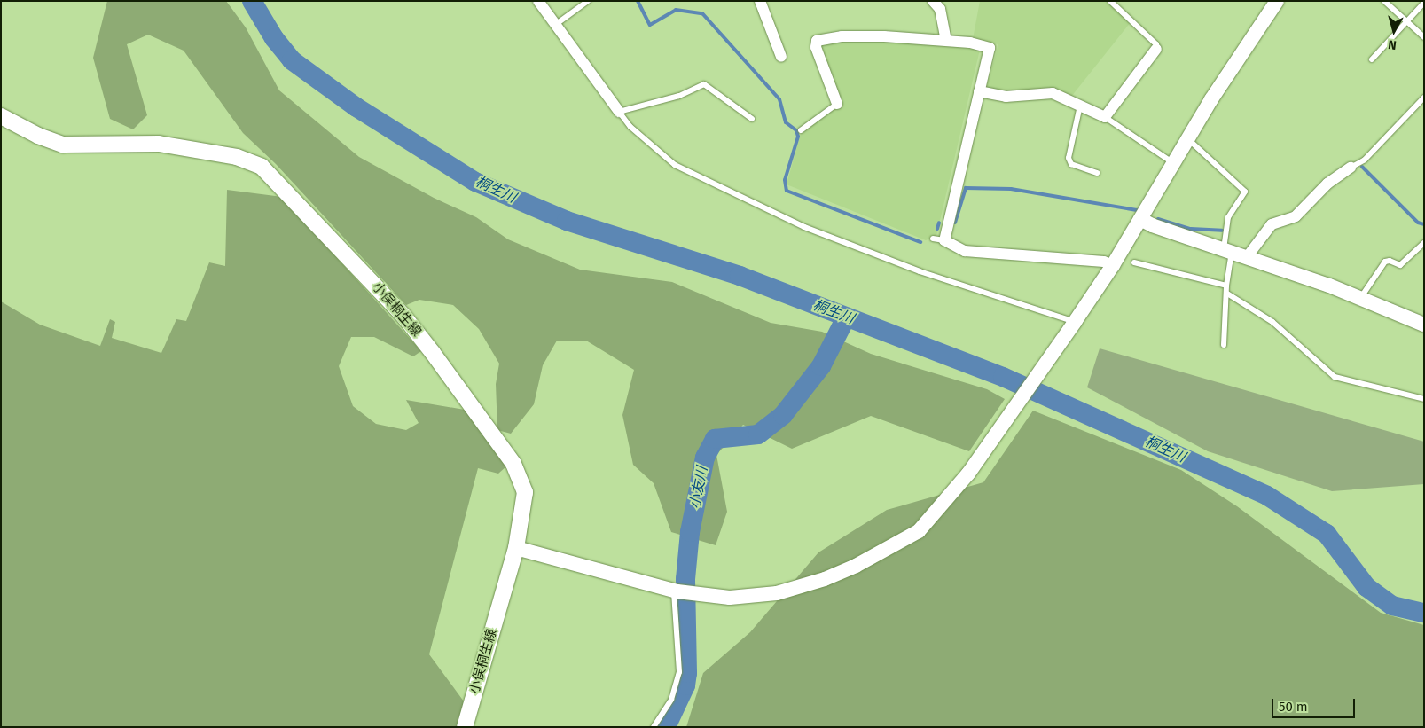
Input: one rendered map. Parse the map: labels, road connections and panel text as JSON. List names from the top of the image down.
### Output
{
  "streets": {
    "main road": ["小俣桐生線"]
  },
  "water": ["桐生川", "小友川"],
  "scale_bar": "50 m",
  "north": "bottom"
}
